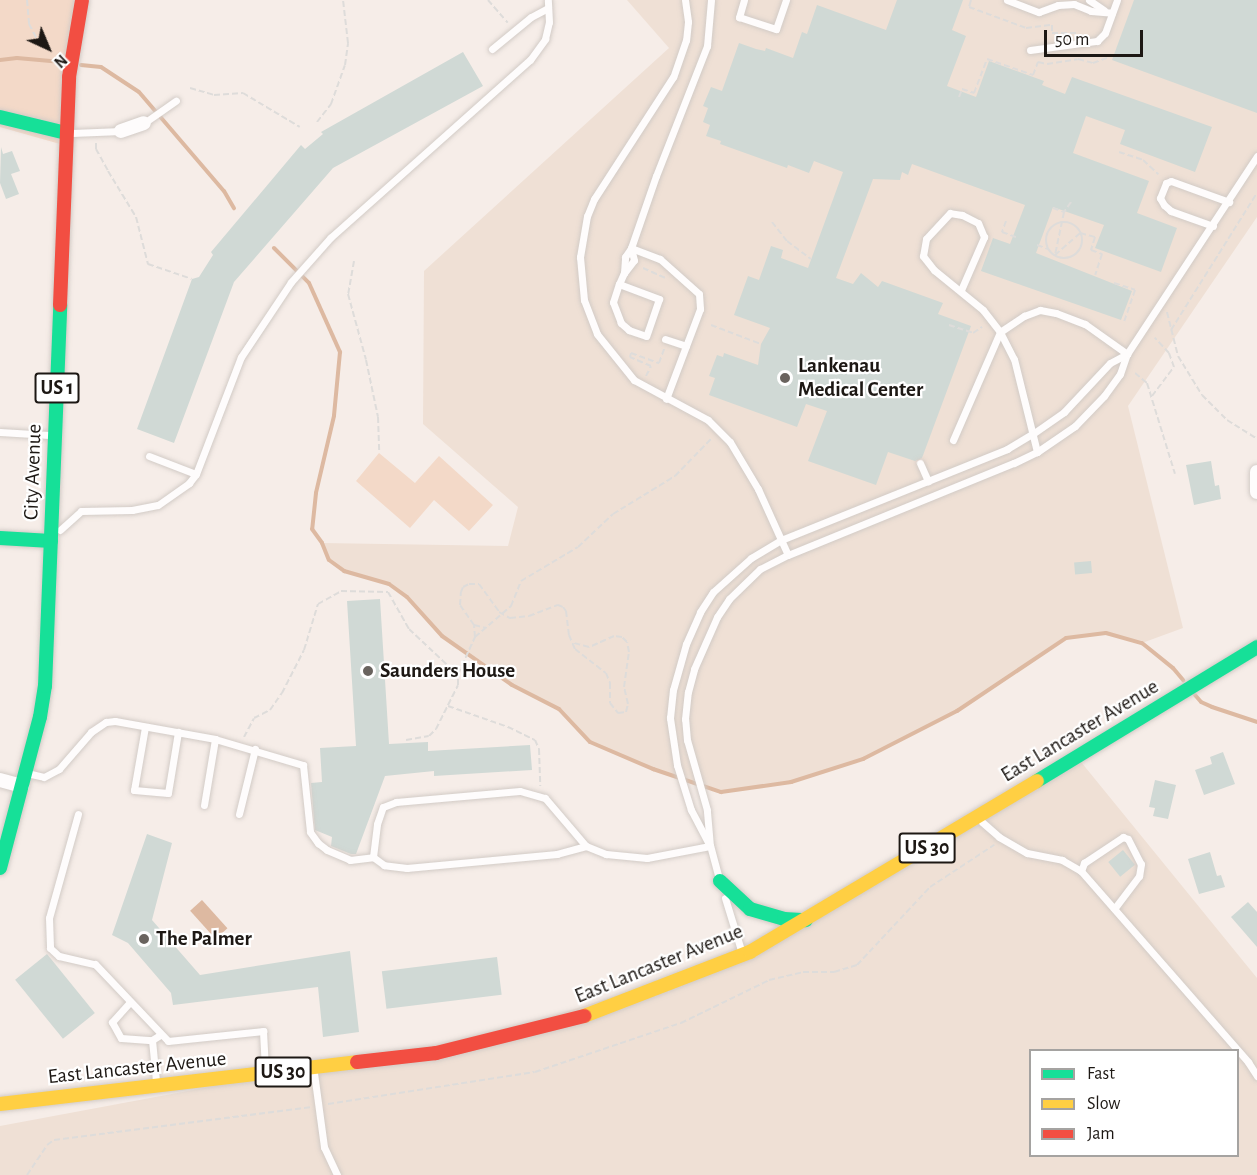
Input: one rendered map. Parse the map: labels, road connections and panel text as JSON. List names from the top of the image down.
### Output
{
  "streets": {
    "main road": [
      "US 1",
      "City Avenue",
      "East Lancaster Avenue",
      "US 30"
    ]
  },
  "places": ["Lankenau Medical Center", "Saunders House", "The Palmer"],
  "legend": ["Fast", "Slow", "Jam"],
  "scale_bar": "50 m",
  "north": "bottom right"
}
